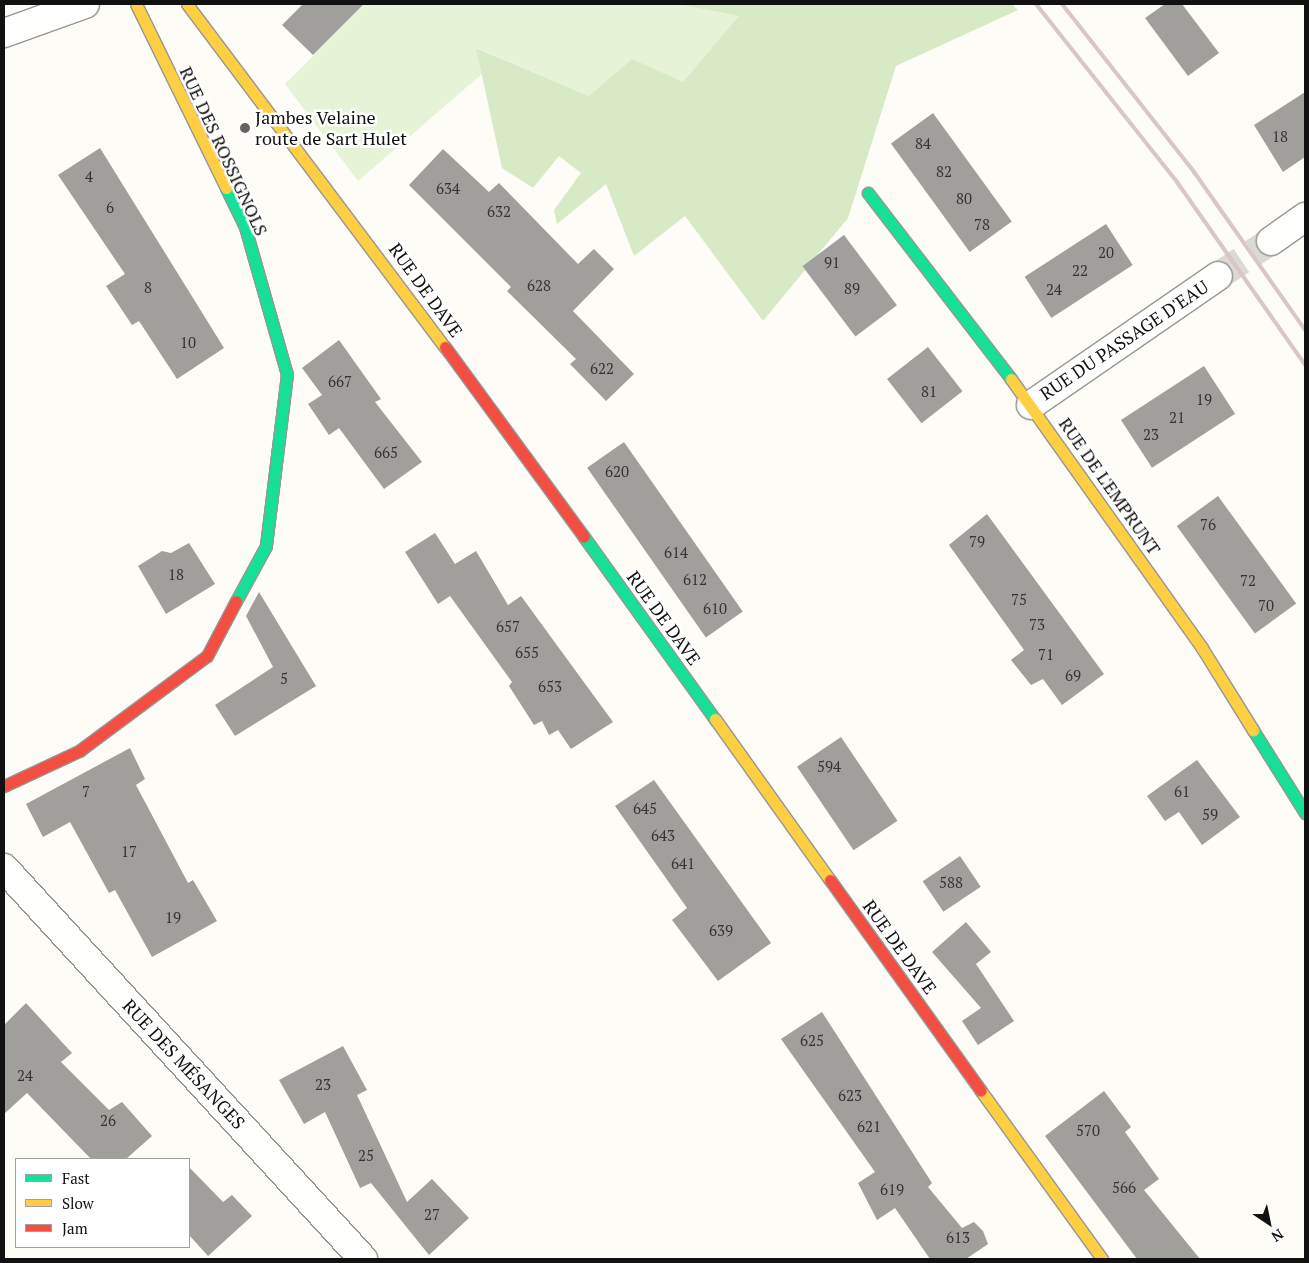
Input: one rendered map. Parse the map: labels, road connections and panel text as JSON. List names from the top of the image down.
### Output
{
  "streets": {
    "street": [
      "RUE DES ROSSIGNOLS",
      "RUE DE DAVE",
      "RUE DU PASSAGE D'EAU",
      "RUE DE L'EMPRUNT",
      "RUE DES MÉSANGES"
    ]
  },
  "crossings": [
    ["RUE DU PASSAGE D'EAU", "RUE DE L'EMPRUNT"]
  ],
  "places": ["Jambes Velaine route de Sart Hulet"],
  "house_numbers": [
    "18",
    "84",
    "82",
    "4",
    "634",
    "80",
    "6",
    "632",
    "78",
    "20",
    "91",
    "22",
    "628",
    "8",
    "89",
    "24",
    "10",
    "622",
    "667",
    "81",
    "19",
    "21",
    "23",
    "665",
    "620",
    "76",
    "79",
    "614",
    "18",
    "612",
    "72",
    "75",
    "70",
    "610",
    "73",
    "657",
    "655",
    "71",
    "69",
    "5",
    "653",
    "594",
    "7",
    "61",
    "645",
    "59",
    "643",
    "17",
    "641",
    "588",
    "19",
    "639",
    "625",
    "24",
    "23",
    "623",
    "26",
    "621",
    "570",
    "25",
    "566",
    "619",
    "27",
    "613"
  ],
  "legend": ["Fast", "Slow", "Jam"],
  "north": "bottom right"
}
